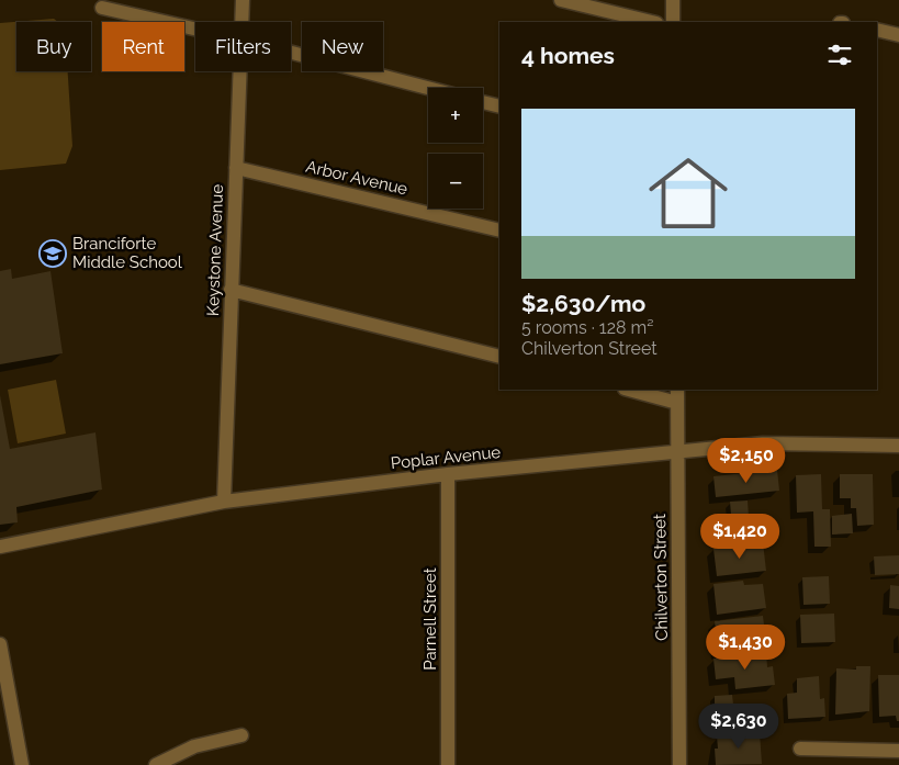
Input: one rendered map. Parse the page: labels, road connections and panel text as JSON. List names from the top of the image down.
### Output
{
  "streets": {
    "street": [
      "Arbor Avenue",
      "Keystone Avenue",
      "Poplar Avenue",
      "Chilverton Street",
      "Parnell Street"
    ]
  },
  "crossings": [
    ["Arbor Avenue", "Keystone Avenue"],
    ["Keystone Avenue", "Poplar Avenue"],
    ["Poplar Avenue", "Chilverton Street"],
    ["Poplar Avenue", "Parnell Street"]
  ],
  "places": {
    "school or university": ["Branciforte Middle School"]
  },
  "page": {
    "chip": [
      "Buy",
      "Rent",
      "Filters",
      "New"
    ],
    "heading": "4 homes",
    "map_buttons": ["+", "−"],
    "list": [
      {
        "name": "$2,630/mo",
        "note": "5 rooms · 128 m² · Chilverton Street"
      }
    ],
    "price": [
      "$2,150",
      "$1,420",
      "$1,430",
      "$2,630"
    ]
  }
}
